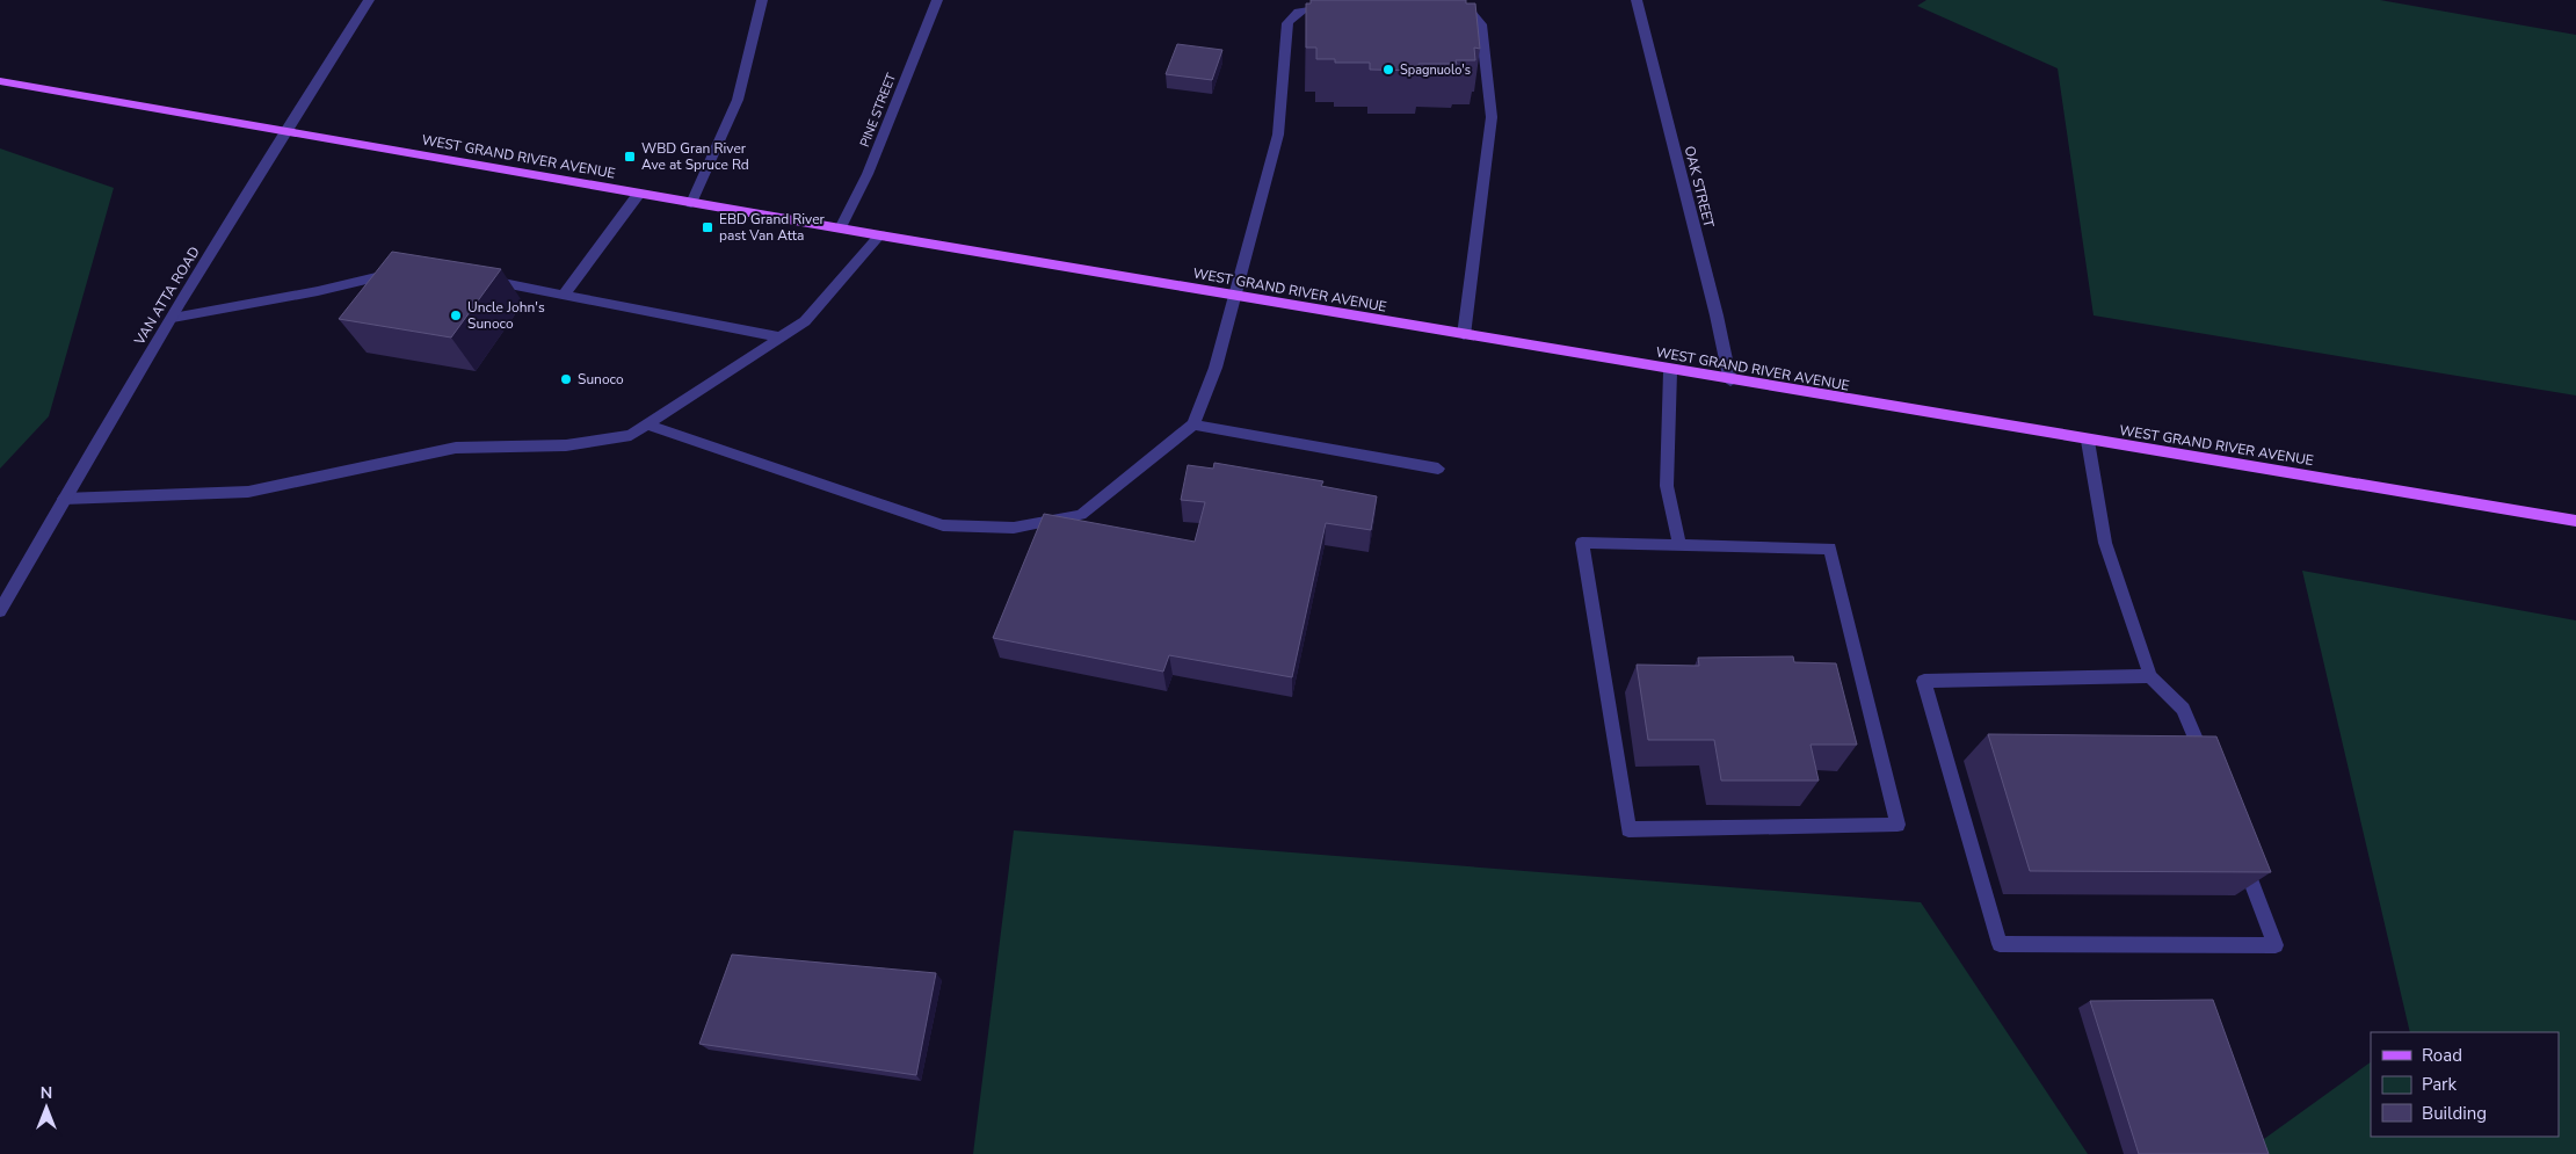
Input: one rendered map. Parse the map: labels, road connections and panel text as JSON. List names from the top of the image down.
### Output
{
  "streets": {
    "main road": ["WEST GRAND RIVER AVENUE"],
    "street": ["PINE STREET", "OAK STREET", "VAN ATTA ROAD"]
  },
  "crossings": [
    ["PINE STREET", "WEST GRAND RIVER AVENUE"],
    ["WEST GRAND RIVER AVENUE", "OAK STREET"],
    ["WEST GRAND RIVER AVENUE", "VAN ATTA ROAD"]
  ],
  "places": {
    "other": ["Spagnuolo's", "Uncle John's Sunoco", "Sunoco"],
    "transit": ["WBD Gran River Ave at Spruce Rd", "EBD Grand River past Van Atta"]
  },
  "legend": ["Road", "Park", "Building"],
  "north": "top"
}
